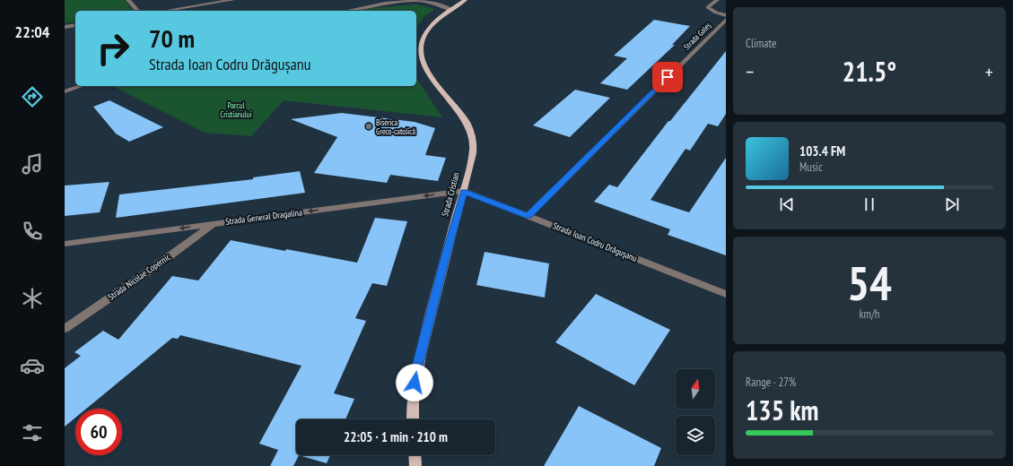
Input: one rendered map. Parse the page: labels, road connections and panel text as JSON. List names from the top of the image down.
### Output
{
  "streets": {
    "main road": ["Strada Cristian"],
    "street": [
      "Strada Galeș",
      "Strada General Dragalina",
      "Strada Ioan Codru Drăgușanu",
      "Strada Nicolae Copernic"
    ]
  },
  "crossings": [
    ["Strada Galeș", "Strada Ioan Codru Drăgușanu"],
    ["Strada Cristian", "Strada General Dragalina"],
    ["Strada Cristian", "Strada Ioan Codru Drăgușanu"],
    ["Strada General Dragalina", "Strada Ioan Codru Drăgușanu"],
    ["Strada General Dragalina", "Strada Nicolae Copernic"]
  ],
  "one_way": ["Strada General Dragalina"],
  "parks": ["Parcul Cristianului"],
  "places": ["Biserica Greco-catolică"],
  "north": "top",
  "page": {
    "tabs": "22:04",
    "tile": [
      "Climate",
      ["54", "km/h"],
      ["Range · 27%", "135 km"]
    ],
    "turn": ["70 m", "Strada Ioan Codru Drăgușanu"],
    "heat": ["−", "21.5°", "+"],
    "song": ["103.4 FM", "Music"],
    "limit": "60",
    "trip": "22:05 · 1 min · 210 m"
  }
}
